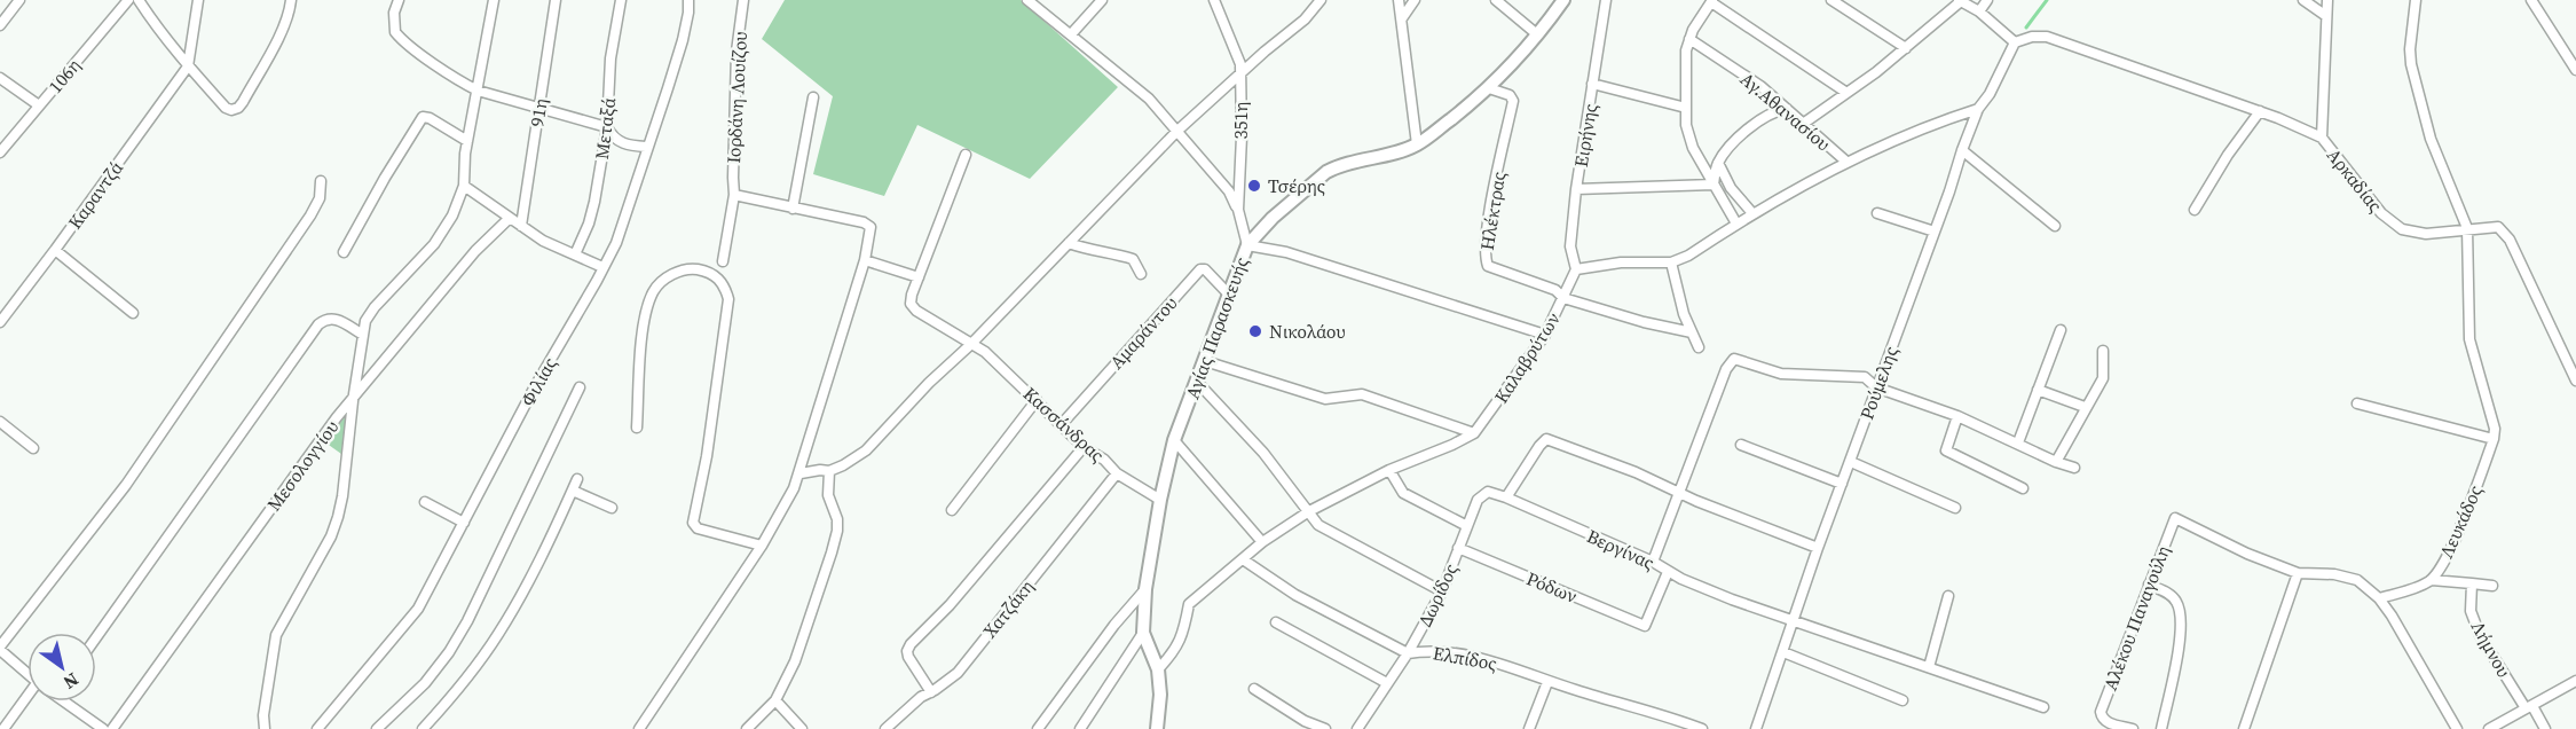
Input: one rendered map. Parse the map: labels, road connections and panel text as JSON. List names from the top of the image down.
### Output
{
  "streets": {
    "street": [
      "106η",
      "Ιορδάνη Λουίζου",
      "Αγ.Αθανασίου",
      "91η",
      "351η",
      "Μεταξά",
      "Ειρήνης",
      "Αρκαδίας",
      "Καραντζά",
      "Ηλέκτρας",
      "Αγίας Παρασκευής",
      "Αμαράντου",
      "Καλαβρύτων",
      "Φιλίας",
      "Ρούμελης",
      "Κασσάνδρας",
      "Μεσολογγίου",
      "Λευκάδος",
      "Βεργίνας",
      "Ρόδων",
      "Δωρίδος",
      "Χατζάκη",
      "Αλέκου Παναγούλη",
      "Λήμνου",
      "Ελπίδος"
    ]
  },
  "crossings": [
    ["351η", "Αγίας Παρασκευής"],
    ["Ειρήνης", "Καλαβρύτων"],
    ["Αρκαδίας", "Ρούμελης"],
    ["Ηλέκτρας", "Αγίας Παρασκευής"],
    ["Ηλέκτρας", "Καλαβρύτων"],
    ["Αγίας Παρασκευής", "Αμαράντου"],
    ["Αγίας Παρασκευής", "Καλαβρύτων"],
    ["Αγίας Παρασκευής", "Κασσάνδρας"],
    ["Αμαράντου", "Κασσάνδρας"],
    ["Καλαβρύτων", "Ελπίδος"],
    ["Ρούμελης", "Βεργίνας"],
    ["Κασσάνδρας", "Χατζάκη"],
    ["Βεργίνας", "Ρόδων"],
    ["Ρόδων", "Δωρίδος"],
    ["Δωρίδος", "Ελπίδος"]
  ],
  "places": ["Τσέρης", "Νικολάου"],
  "north": "bottom right"
}
